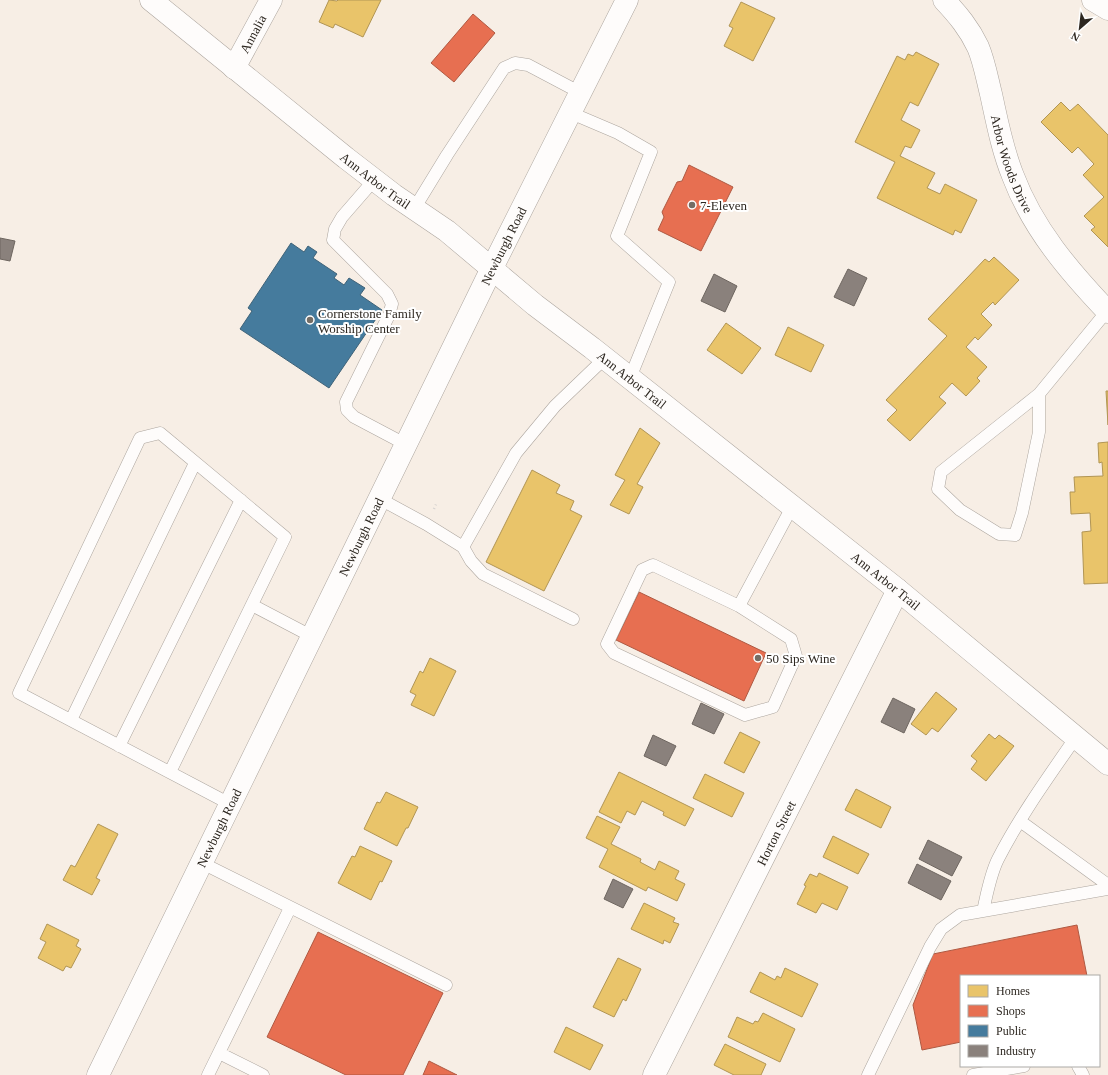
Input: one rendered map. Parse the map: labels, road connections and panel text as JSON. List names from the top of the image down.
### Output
{
  "streets": {
    "street": [
      "Annalia",
      "Arbor Woods Drive",
      "Ann Arbor Trail",
      "Newburgh Road",
      "Horton Street"
    ]
  },
  "crossings": [
    ["Annalia", "Ann Arbor Trail"],
    ["Ann Arbor Trail", "Newburgh Road"],
    ["Ann Arbor Trail", "Horton Street"]
  ],
  "places": ["7-Eleven", "Cornerstone Family Worship Center", "50 Sips Wine"],
  "legend": [
    "Homes",
    "Shops",
    "Public",
    "Industry"
  ],
  "north": "bottom left"
}
